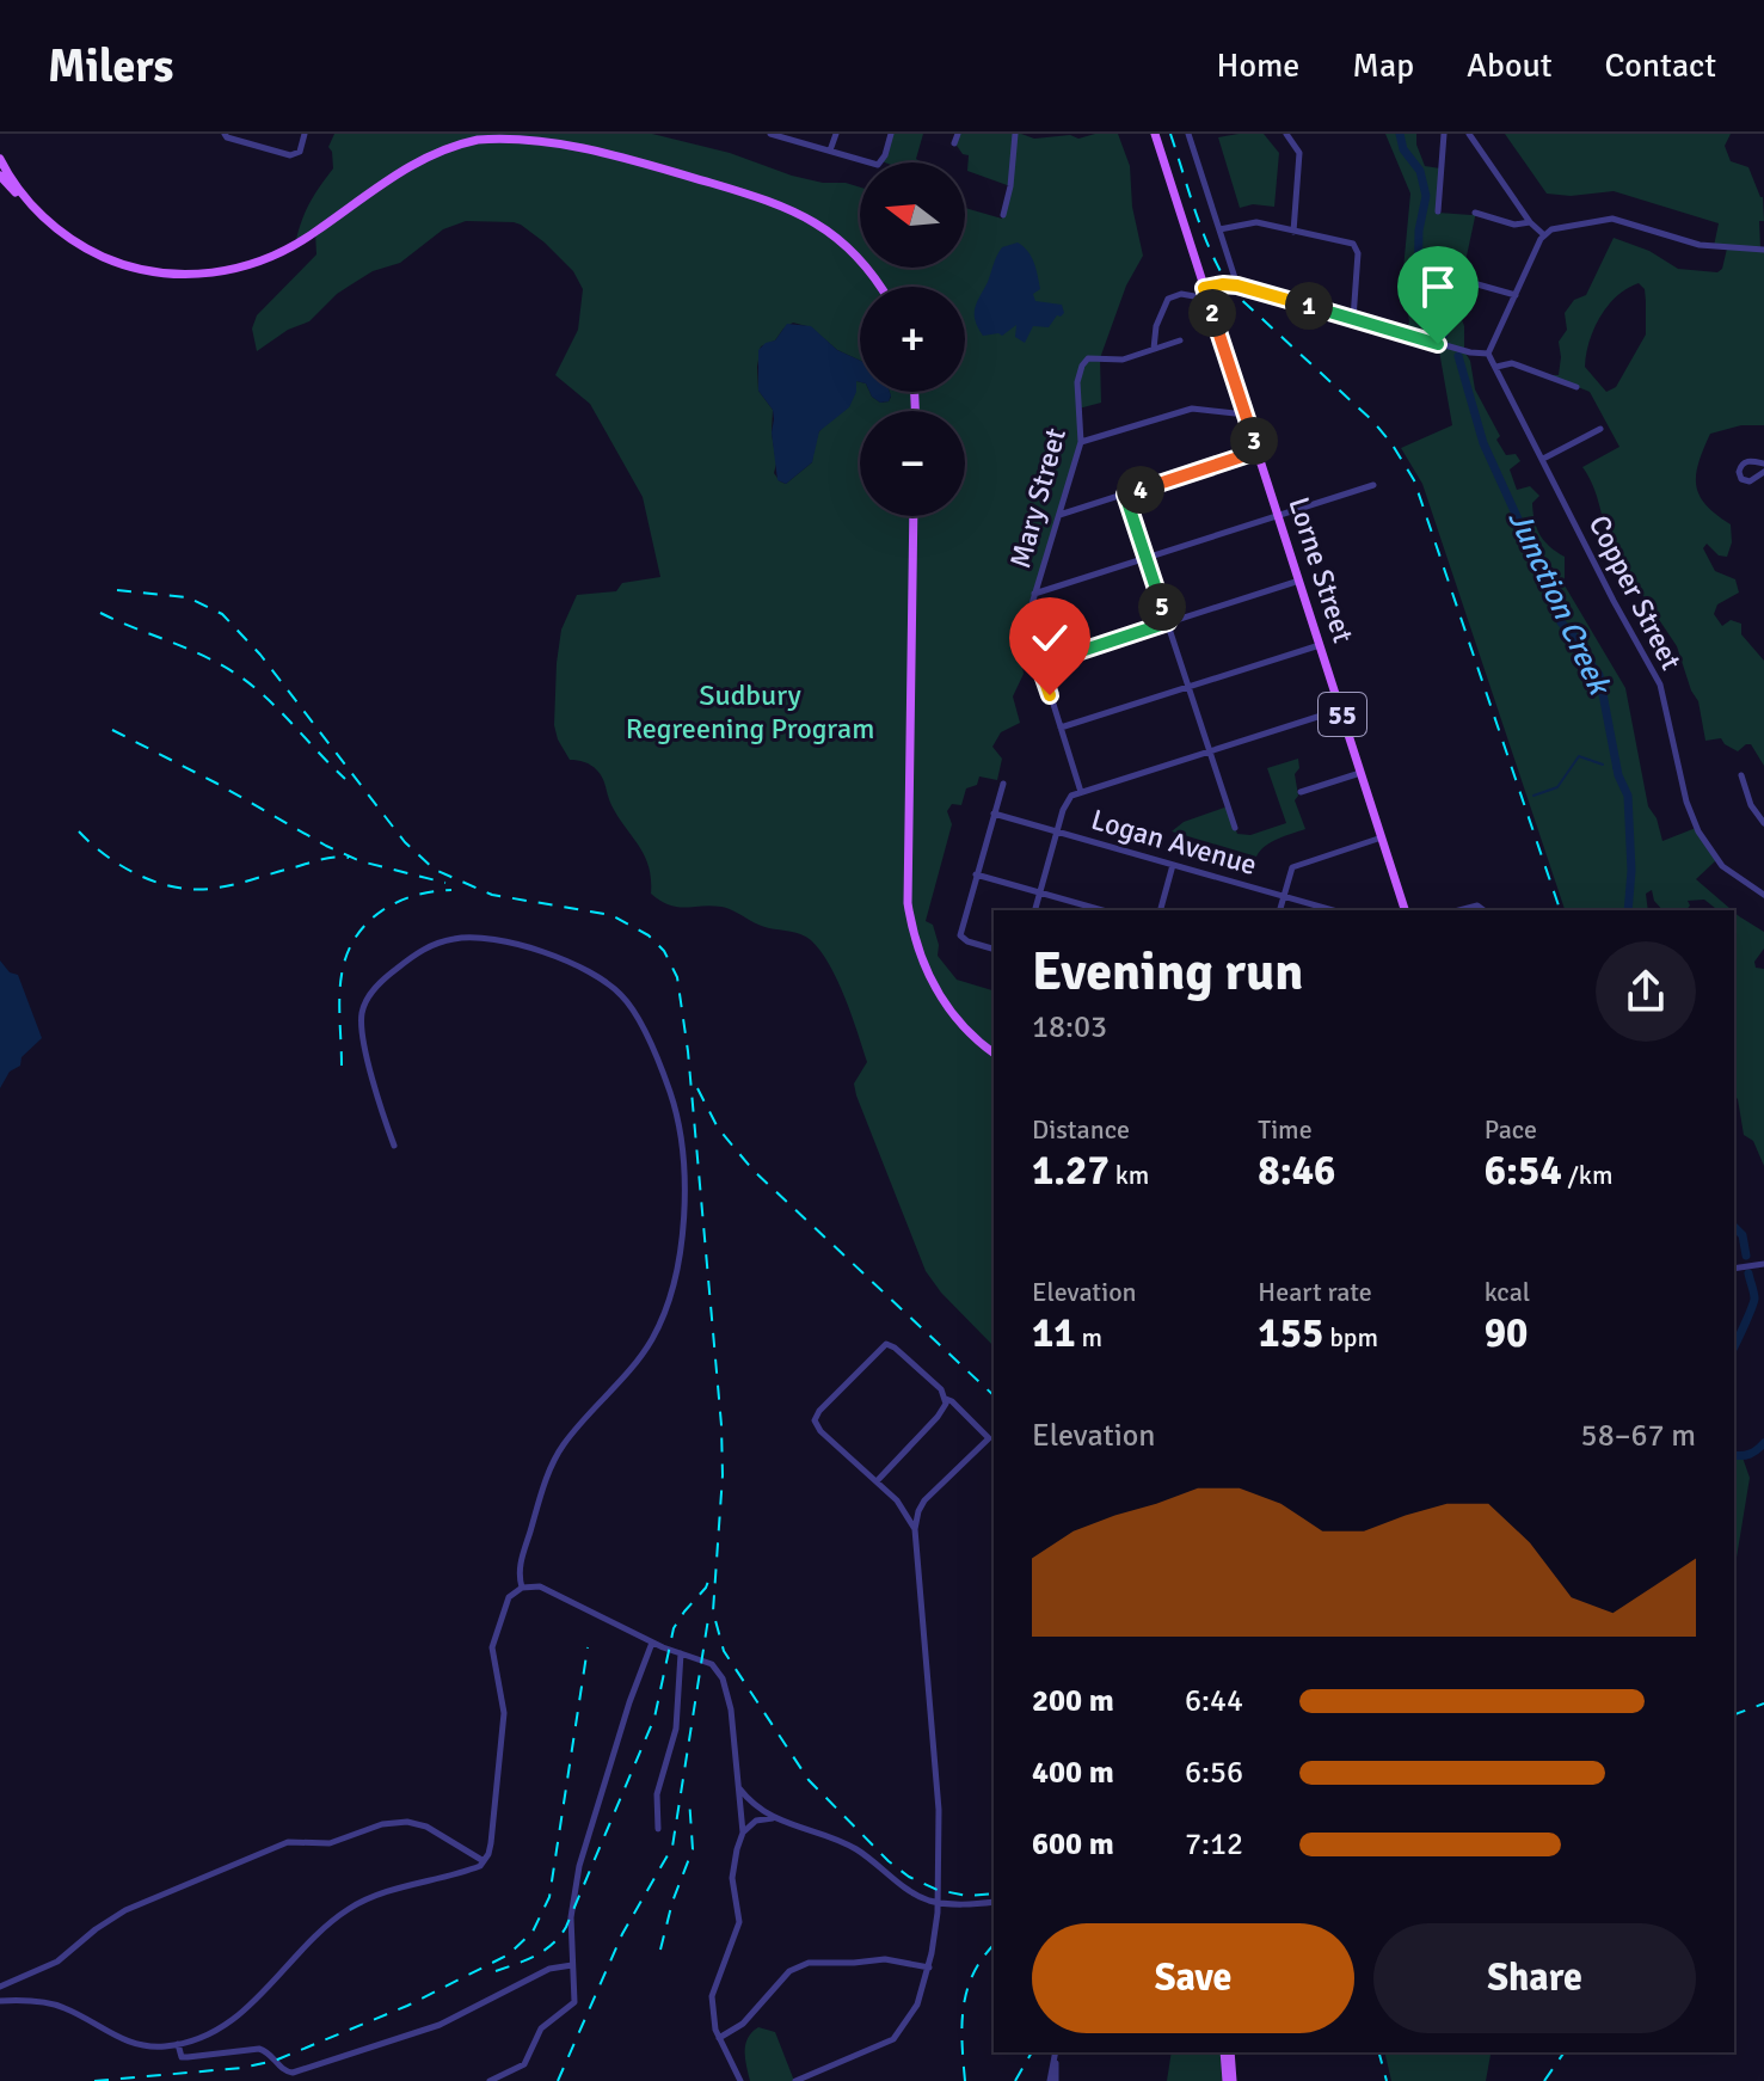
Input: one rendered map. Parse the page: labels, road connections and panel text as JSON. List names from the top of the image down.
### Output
{
  "streets": {
    "main road": ["Lorne Street", "55"],
    "street": ["Mary Street", "Copper Street", "Logan Avenue"]
  },
  "water": ["Junction Creek"],
  "parks": ["Sudbury Regreening Program"],
  "north": "left",
  "page": {
    "header": "Milers",
    "nav": [
      "Home",
      "Map",
      "About",
      "Contact"
    ],
    "map_buttons": ["+", "−"],
    "pins": [
      "1",
      "2",
      "3",
      "4",
      "5"
    ],
    "heading": ["Evening run", "18:03"],
    "stats": [
      ["Distance", "1.27 km"],
      ["Time", "8:46"],
      ["Pace", "6:54 /km"],
      ["Elevation", "11 m"],
      ["Heart rate", "155 bpm"],
      ["kcal", "90"]
    ],
    "chart": ["Elevation", "58–67 m"],
    "list": [
      {
        "name": "200 m",
        "note": "6:44"
      },
      {
        "name": "400 m",
        "note": "6:56"
      },
      {
        "name": "600 m",
        "note": "7:12"
      }
    ],
    "buttons": ["Save", "Share"]
  }
}
